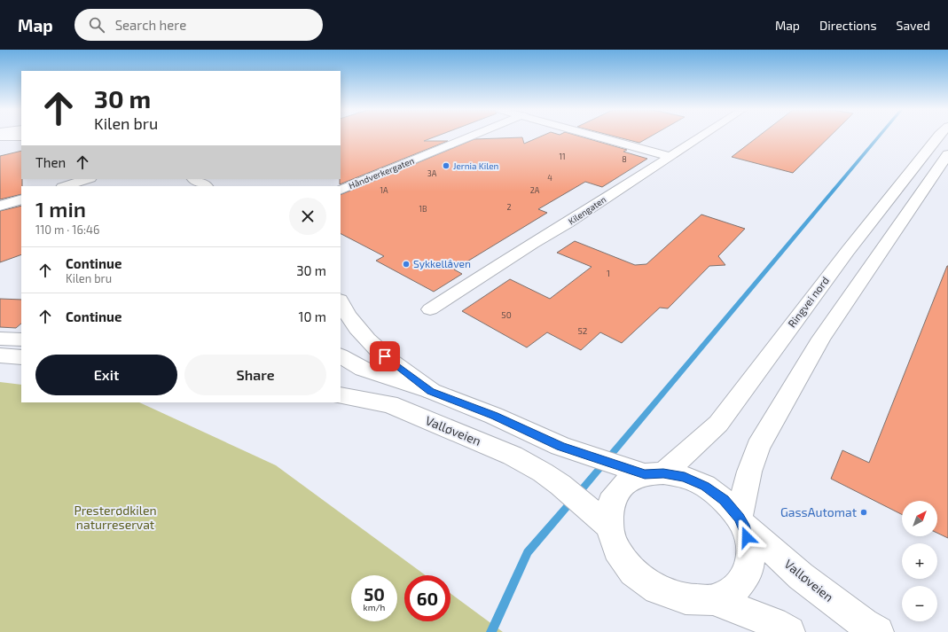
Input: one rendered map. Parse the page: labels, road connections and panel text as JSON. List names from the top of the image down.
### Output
{
  "streets": {
    "main road": [
      "Håndverkergaten",
      "Kilengaten",
      "Ringvei nord",
      "Valløveien"
    ]
  },
  "crossings": [
    ["Ringvei nord", "Valløveien"]
  ],
  "parks": ["Presterødkilen naturreservat"],
  "places": ["Jernia Kilen", "Sykkellåven", "GassAutomat"],
  "house_numbers": [
    "11",
    "8",
    "3A",
    "4",
    "1A",
    "2A",
    "2",
    "1B",
    "1",
    "50",
    "52"
  ],
  "north": "top right",
  "page": {
    "header": "Map",
    "search": "Search here",
    "nav": ["Map", "Directions", "Saved"],
    "turn": ["30 m", "Kilen bru"],
    "then": "Then",
    "heading": ["1 min", "110 m · 16:46"],
    "list": [
      {
        "name": "Continue",
        "note": "Kilen bru",
        "value": "30 m"
      },
      {
        "name": "Continue",
        "value": "10 m"
      }
    ],
    "buttons": ["Exit", "Share"],
    "map_buttons": ["+", "−"],
    "speed": "50 km/h",
    "limit": "60"
  }
}
